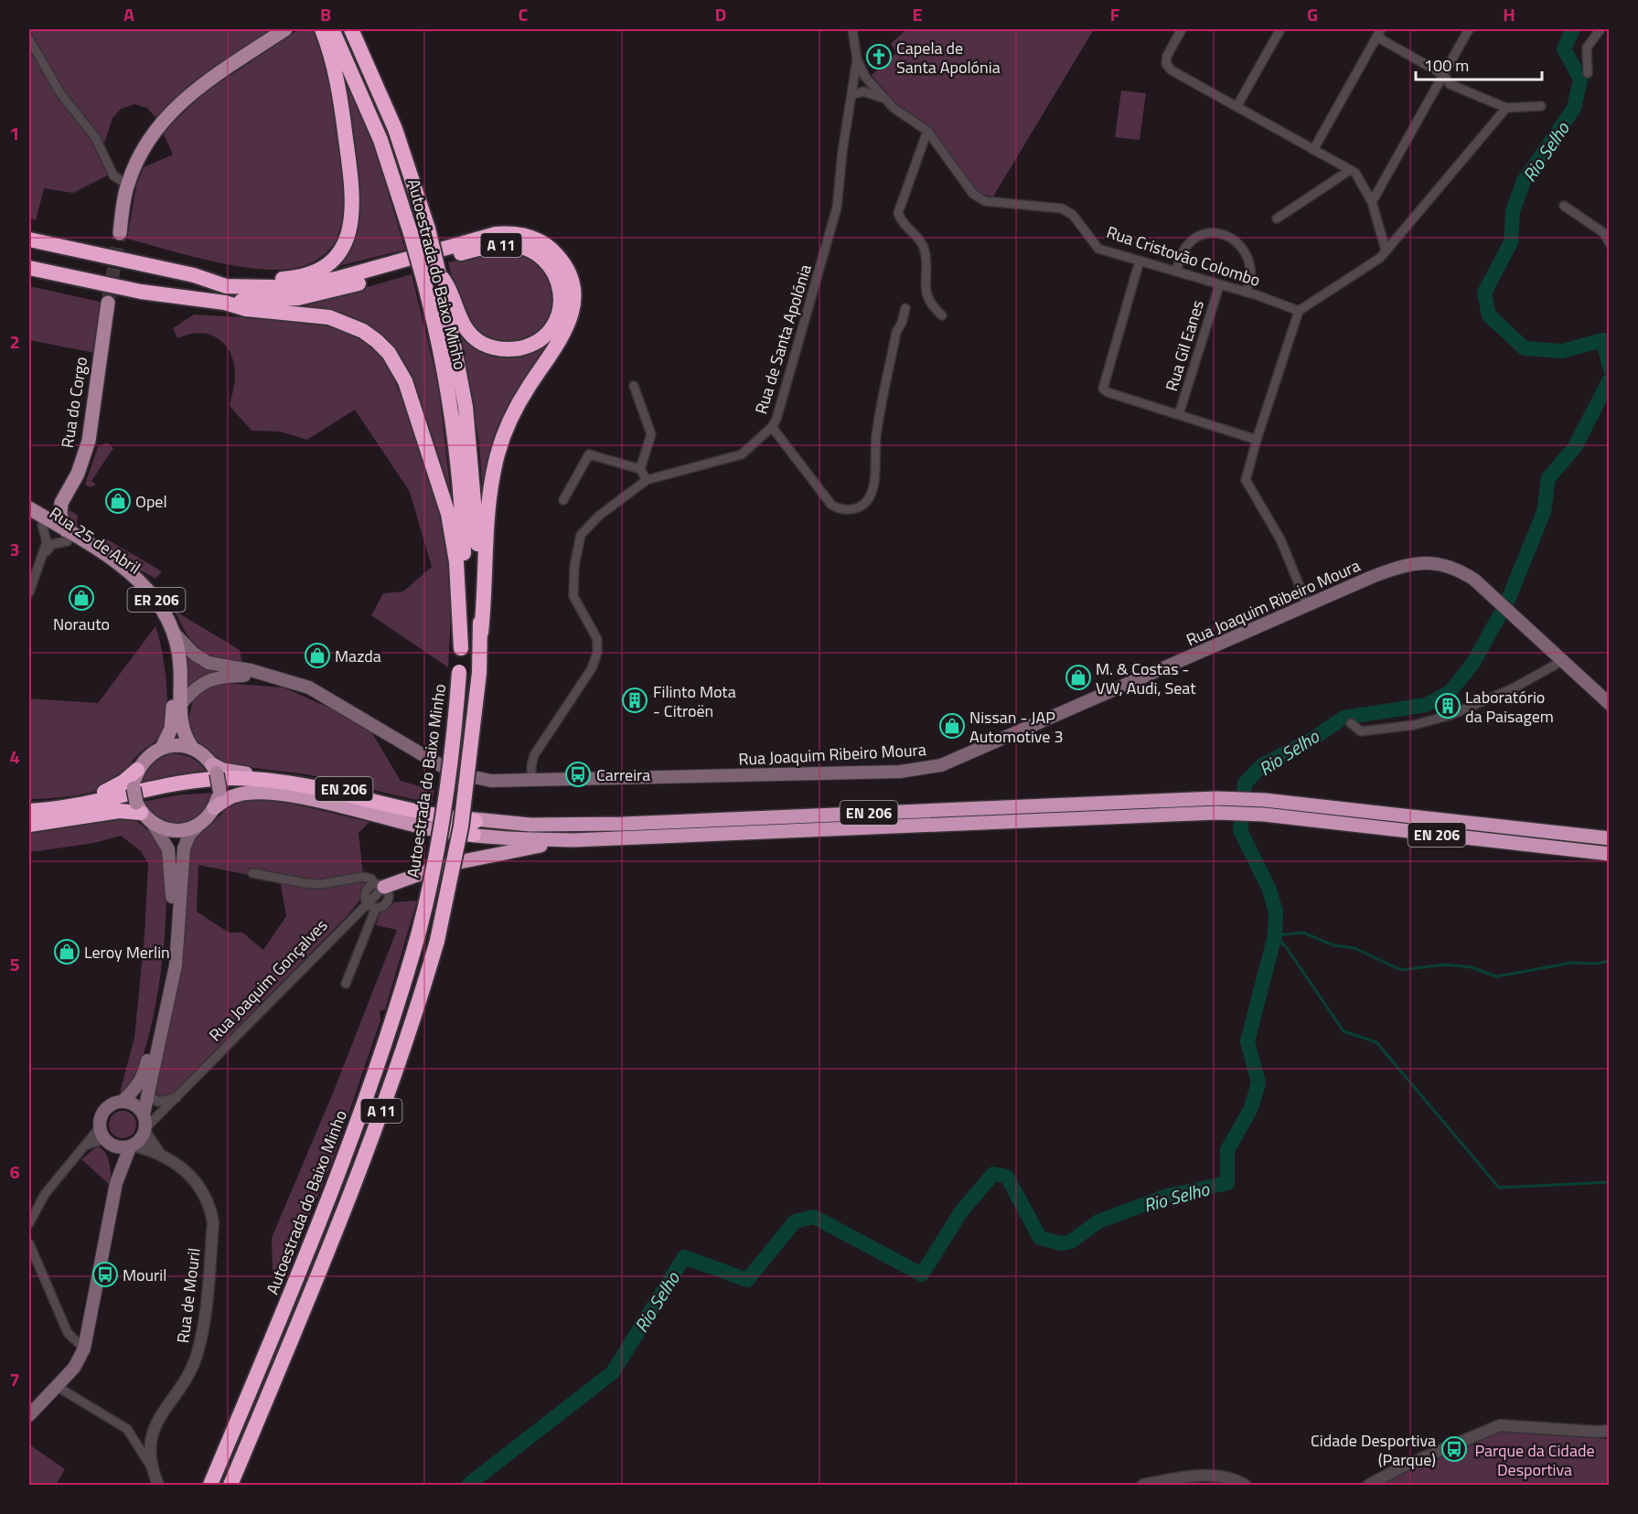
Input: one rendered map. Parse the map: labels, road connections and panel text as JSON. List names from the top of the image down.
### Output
{
  "streets": {
    "highway": ["A 11", "Autoestrada do Baixo Minho", "EN 206"],
    "main road": [
      "Rua do Corgo",
      "Rua 25 de Abril",
      "ER 206",
      "Rua Joaquim Ribeiro Moura"
    ],
    "street": [
      "Rua Cristovão Colombo",
      "Rua de Santa Apolónia",
      "Rua Gil Eanes",
      "Rua Joaquim Gonçalves",
      "Rua de Mouril"
    ]
  },
  "crossings": [
    ["A 11", "Autoestrada do Baixo Minho"],
    ["Rua Cristovão Colombo", "Rua de Santa Apolónia"],
    ["Rua Cristovão Colombo", "Rua Gil Eanes"],
    ["Rua de Santa Apolónia", "Rua 25 de Abril"],
    ["Rua de Santa Apolónia", "Rua Joaquim Ribeiro Moura"],
    ["Rua 25 de Abril", "Rua Joaquim Ribeiro Moura"],
    ["Rua 25 de Abril", "EN 206"],
    ["Rua Joaquim Gonçalves", "Rua de Mouril"]
  ],
  "water": ["Rio Selho"],
  "parks": ["Parque da Cidade Desportiva"],
  "places": {
    "church": ["Capela de Santa Apolónia"],
    "shop": [
      "Opel",
      "Norauto",
      "Mazda",
      "M. & Costas - VW, Audi, Seat",
      "Nissan - JAP Automotive 3",
      "Leroy Merlin"
    ],
    "building": ["Filinto Mota - Citroën", "Laboratório da Paisagem"],
    "bus stop": ["Carreira", "Mouril", "Cidade Desportiva (Parque)"]
  },
  "scale_bar": "100 m",
  "grid": {
    "columns": [
      "A",
      "B",
      "C",
      "D",
      "E",
      "F",
      "G",
      "H"
    ],
    "rows": [
      "1",
      "2",
      "3",
      "4",
      "5",
      "6",
      "7"
    ]
  }
}
